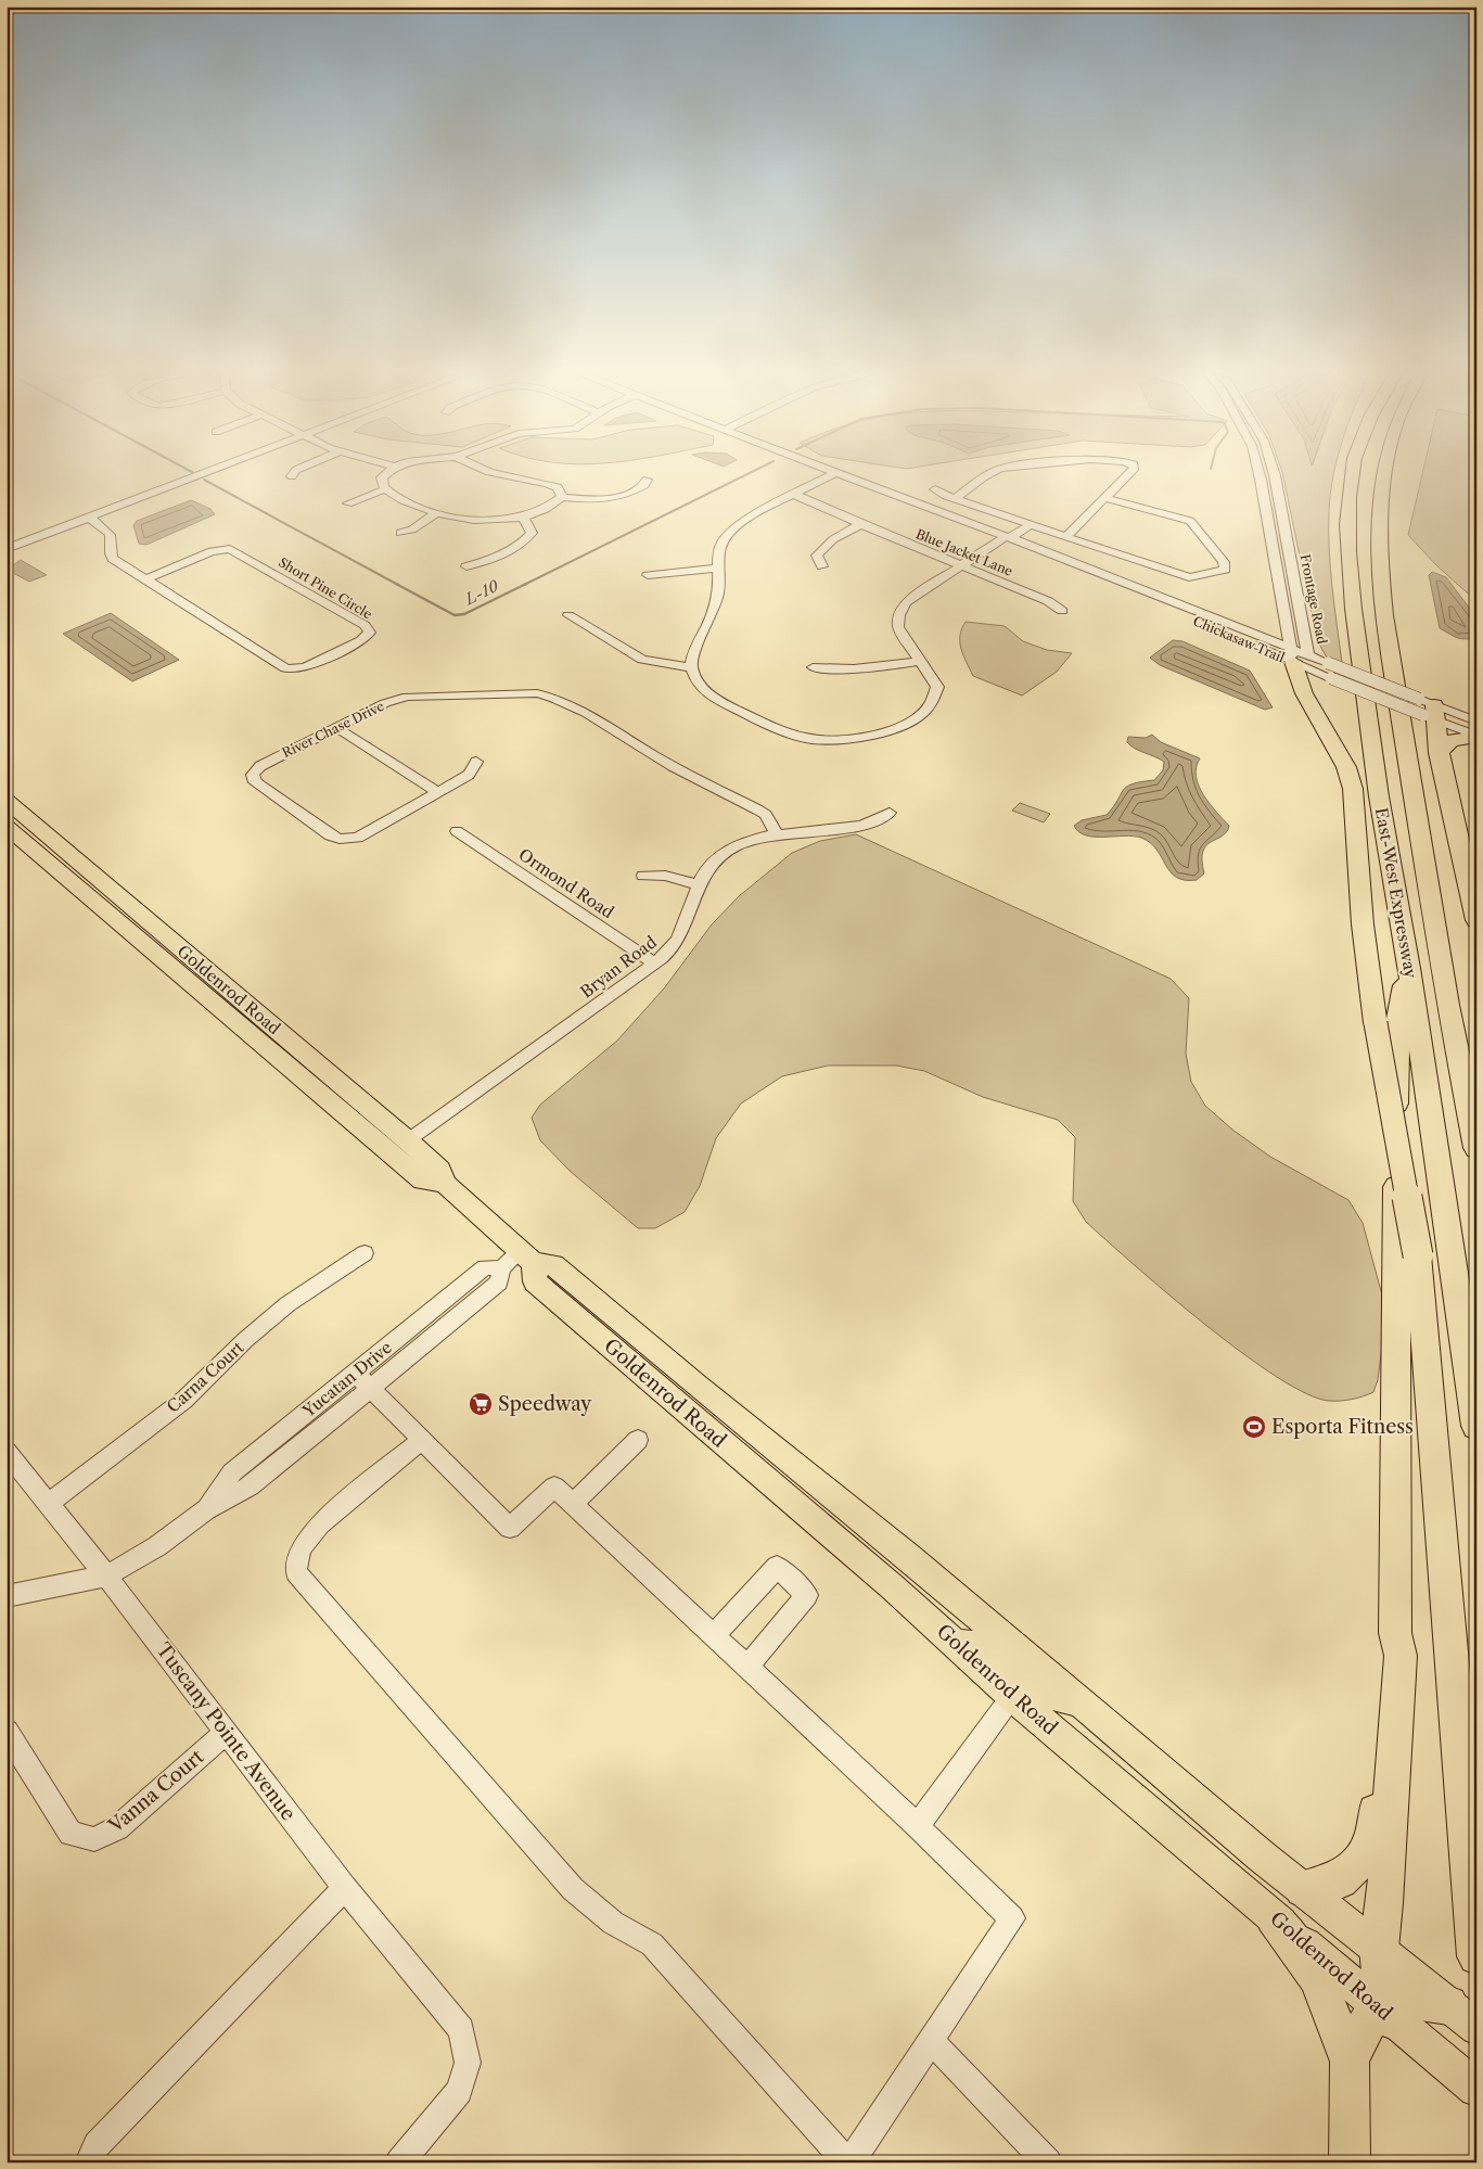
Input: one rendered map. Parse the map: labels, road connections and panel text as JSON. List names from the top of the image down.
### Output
{
  "streets": {
    "highway": ["East-West Expressway"],
    "main road": ["Goldenrod Road"],
    "street": [
      "Blue Jacket Lane",
      "Short Pine Circle",
      "Frontage Road",
      "Chickasaw Trail",
      "River Chase Drive",
      "Ormond Road",
      "Bryan Road",
      "Carna Court",
      "Yucatan Drive",
      "Tuscany Pointe Avenue",
      "Vanna Court"
    ]
  },
  "crossings": [
    ["Frontage Road", "Chickasaw Trail"],
    ["River Chase Drive", "Bryan Road"],
    ["Ormond Road", "Bryan Road"],
    ["Bryan Road", "Goldenrod Road"],
    ["Goldenrod Road", "Yucatan Drive"],
    ["Carna Court", "Tuscany Pointe Avenue"],
    ["Yucatan Drive", "Tuscany Pointe Avenue"],
    ["Tuscany Pointe Avenue", "Vanna Court"]
  ],
  "water": ["L-10"],
  "places": {
    "supermarket": ["Speedway"],
    "sports": ["Esporta Fitness"]
  }
}
